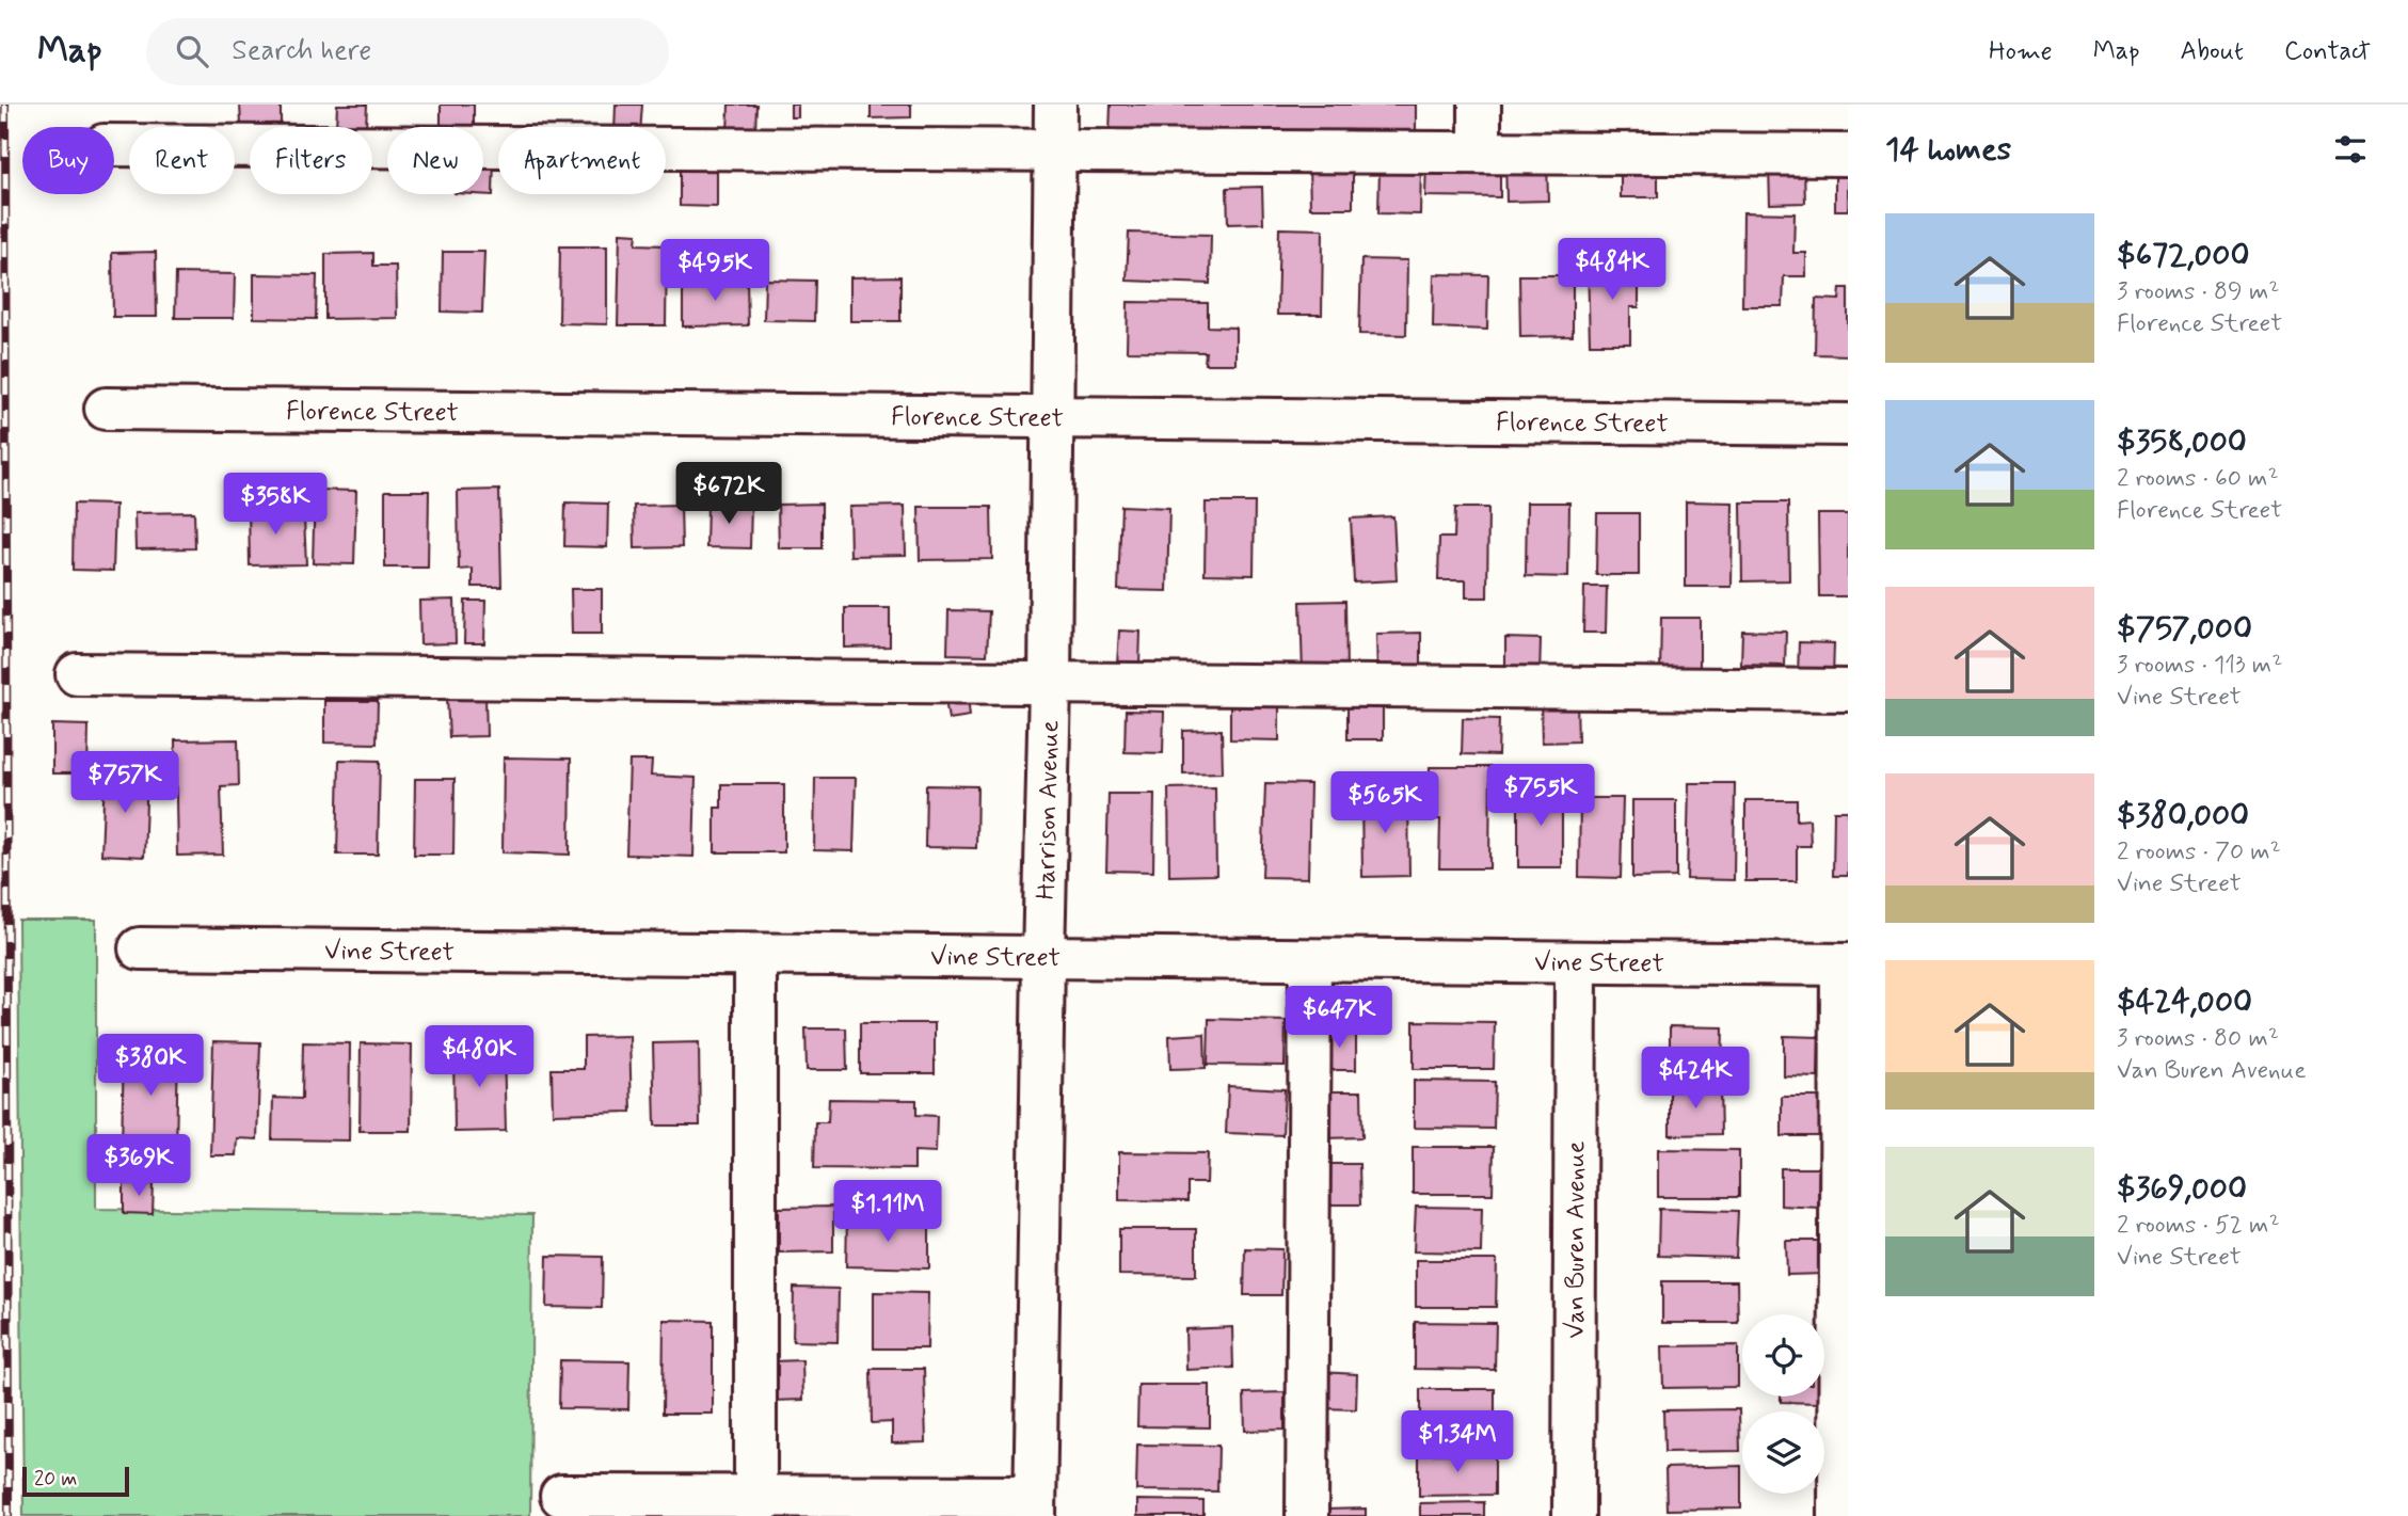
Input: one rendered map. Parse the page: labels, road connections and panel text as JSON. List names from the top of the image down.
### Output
{
  "streets": {
    "street": [
      "Florence Street",
      "Harrison Avenue",
      "Vine Street",
      "Van Buren Avenue"
    ]
  },
  "crossings": [
    ["Florence Street", "Harrison Avenue"],
    ["Harrison Avenue", "Vine Street"],
    ["Vine Street", "Van Buren Avenue"]
  ],
  "scale_bar": "20 m",
  "page": {
    "header": "Map",
    "search": "Search here",
    "nav": [
      "Home",
      "Map",
      "About",
      "Contact"
    ],
    "heading": "14 homes",
    "chip": [
      "Buy",
      "Rent",
      "Filters",
      "New",
      "Apartment"
    ],
    "list": [
      {
        "name": "$672,000",
        "note": "3 rooms · 89 m² · Florence Street"
      },
      {
        "name": "$358,000",
        "note": "2 rooms · 60 m² · Florence Street"
      },
      {
        "name": "$757,000",
        "note": "3 rooms · 113 m² · Vine Street"
      },
      {
        "name": "$380,000",
        "note": "2 rooms · 70 m² · Vine Street"
      },
      {
        "name": "$424,000",
        "note": "3 rooms · 80 m² · Van Buren Avenue"
      },
      {
        "name": "$369,000",
        "note": "2 rooms · 52 m² · Vine Street"
      }
    ],
    "price": [
      "$484K",
      "$495K",
      "$672K",
      "$358K",
      "$757K",
      "$755K",
      "$565K",
      "$647K",
      "$480K",
      "$380K",
      "$424K",
      "$369K",
      "$1.11M",
      "$1.34M"
    ],
    "scale": "20 m"
  }
}
